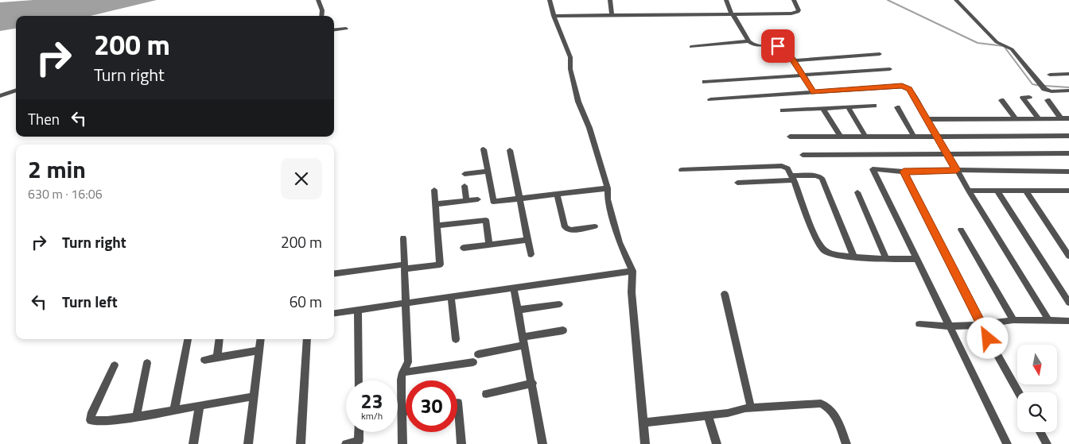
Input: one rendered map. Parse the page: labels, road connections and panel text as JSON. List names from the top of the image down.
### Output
{
  "north": "bottom",
  "page": {
    "turn": ["200 m", "Turn right"],
    "then": "Then",
    "heading": ["2 min", "630 m · 16:06"],
    "list": [
      {
        "name": "Turn right",
        "value": "200 m"
      },
      {
        "name": "Turn left",
        "value": "60 m"
      }
    ],
    "speed": "23 km/h",
    "limit": "30"
  }
}
